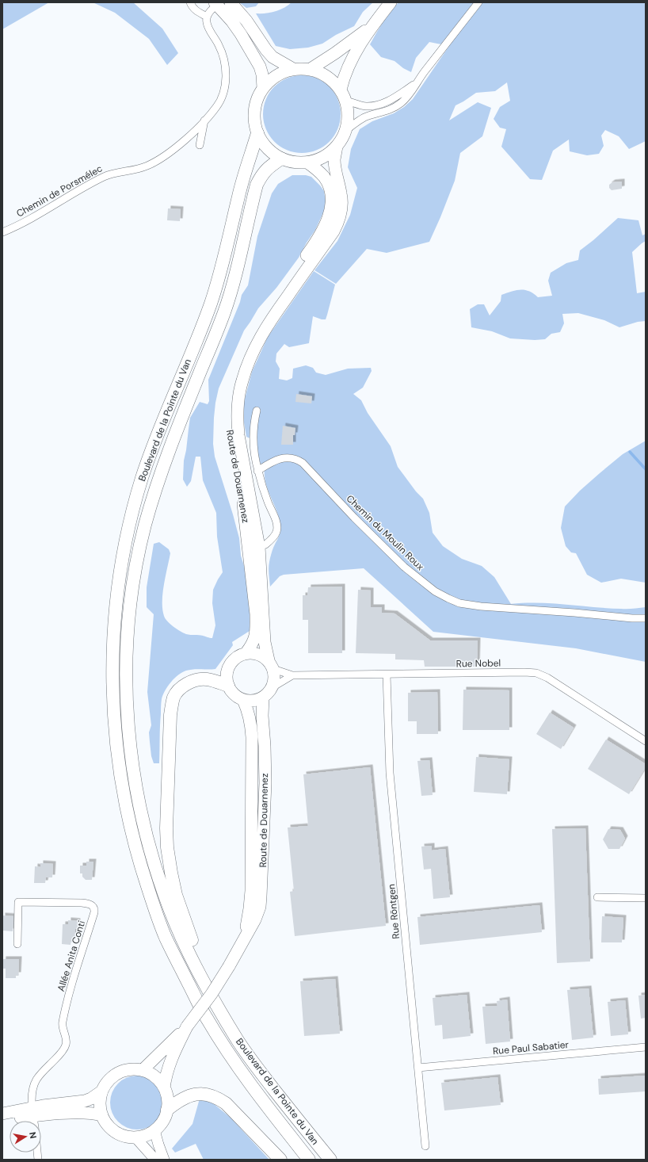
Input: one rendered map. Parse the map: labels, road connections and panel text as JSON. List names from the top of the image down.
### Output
{
  "streets": {
    "highway": ["Boulevard de la Pointe du Van"],
    "main road": ["Route de Douarnenez"],
    "street": [
      "Chemin de Porsmélec",
      "Chemin du Moulin Roux",
      "Rue Nobel",
      "Rue Röntgen",
      "Allée Anita Conti",
      "Rue Paul Sabatier"
    ]
  },
  "crossings": [
    ["Boulevard de la Pointe du Van", "Route de Douarnenez"],
    ["Route de Douarnenez", "Rue Nobel"],
    ["Rue Nobel", "Rue Röntgen"],
    ["Rue Röntgen", "Rue Paul Sabatier"]
  ],
  "north": "right"
}
